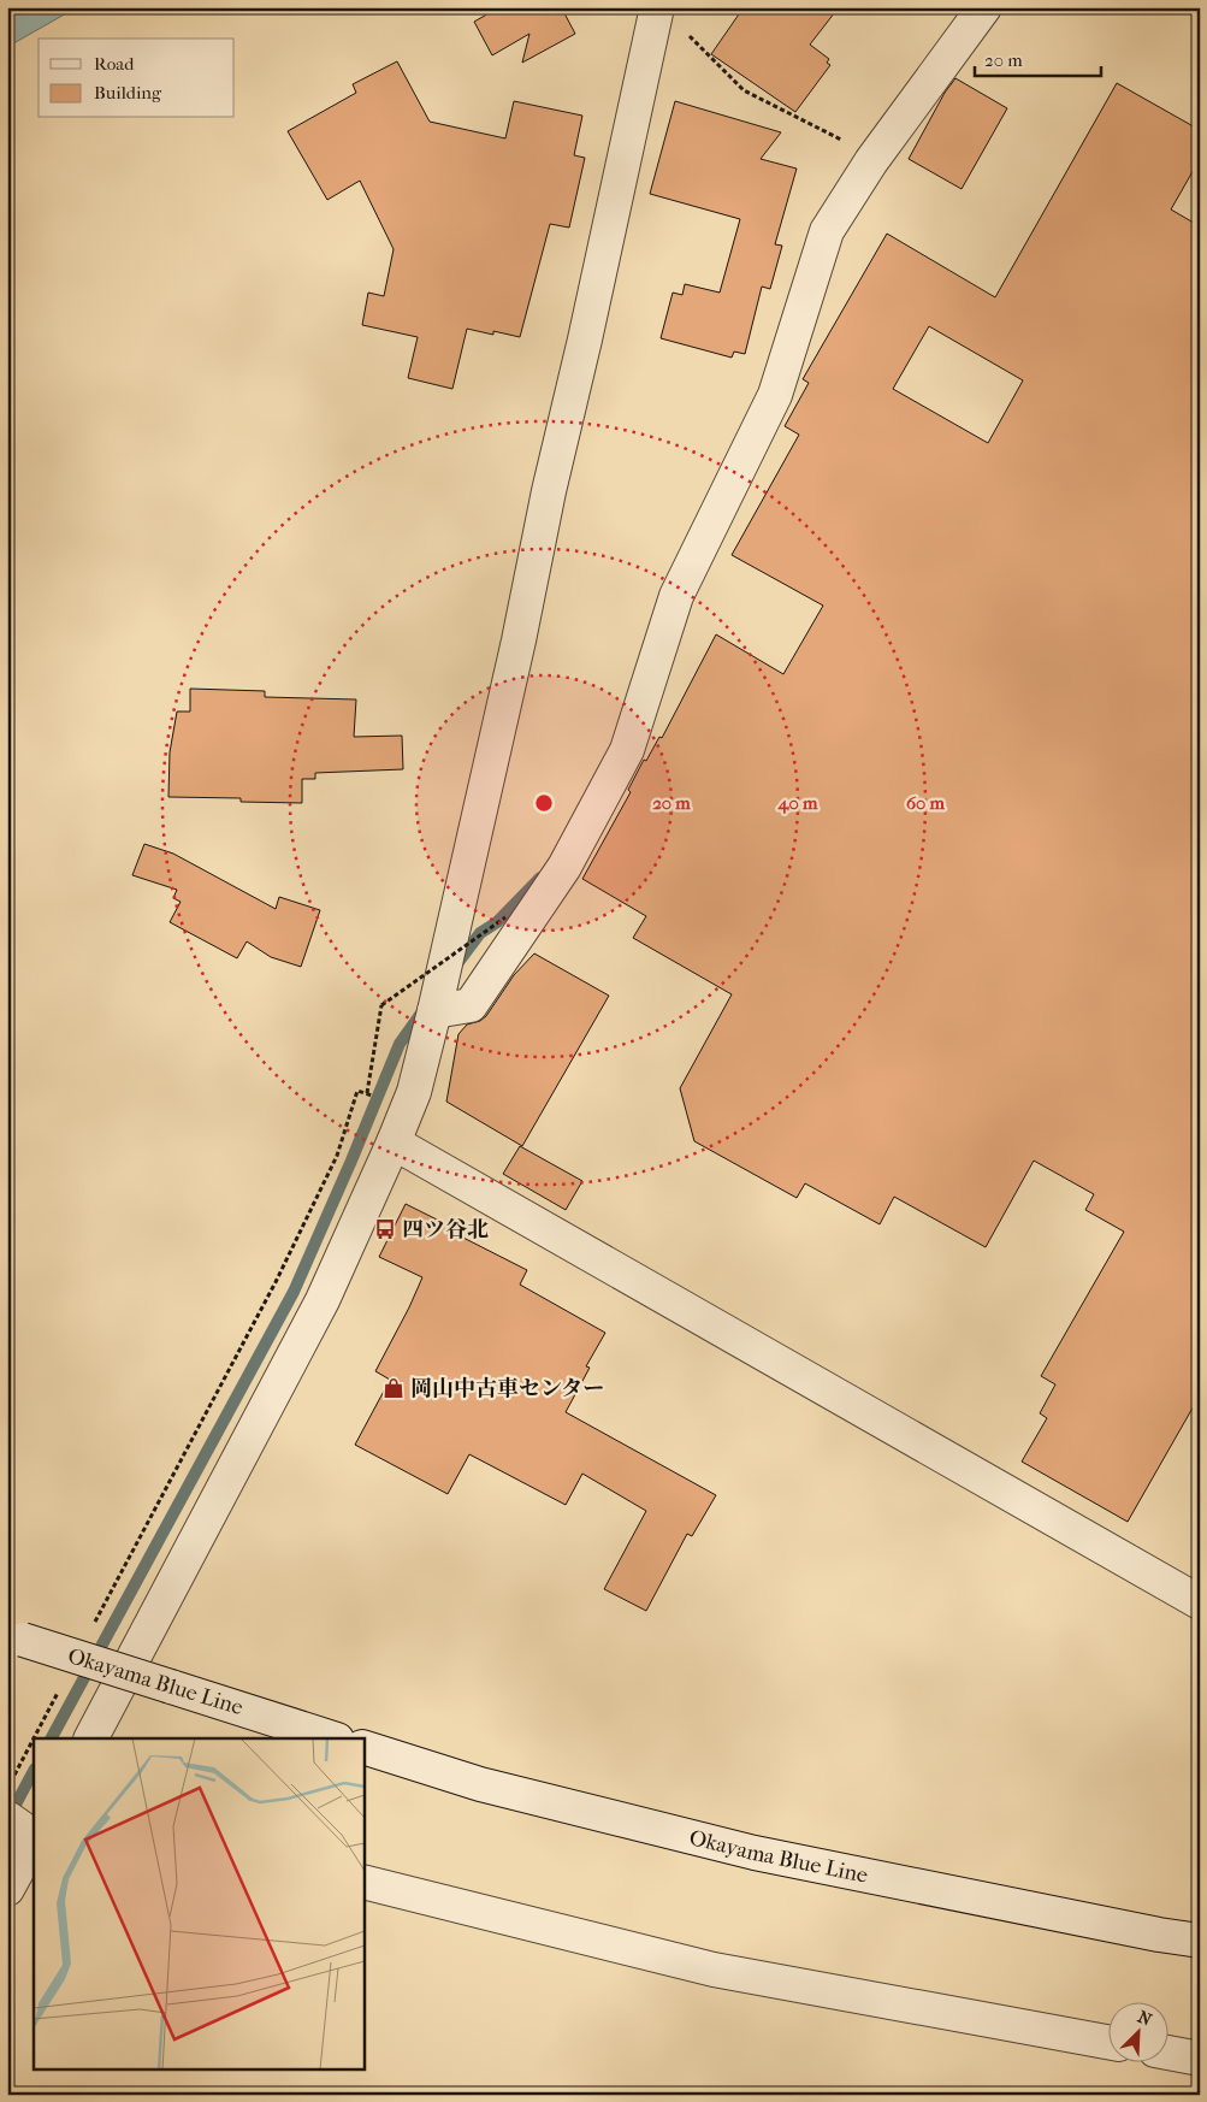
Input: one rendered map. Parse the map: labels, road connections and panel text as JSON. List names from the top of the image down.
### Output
{
  "streets": {
    "street": ["Okayama Blue Line"]
  },
  "places": {
    "bus stop": ["四ツ谷北"],
    "shop": ["岡山中古車センター"]
  },
  "legend": ["Road", "Building"],
  "scale_bar": "20 m",
  "north": "top right",
  "rings": ["20 m", "40 m", "60 m"]
}
